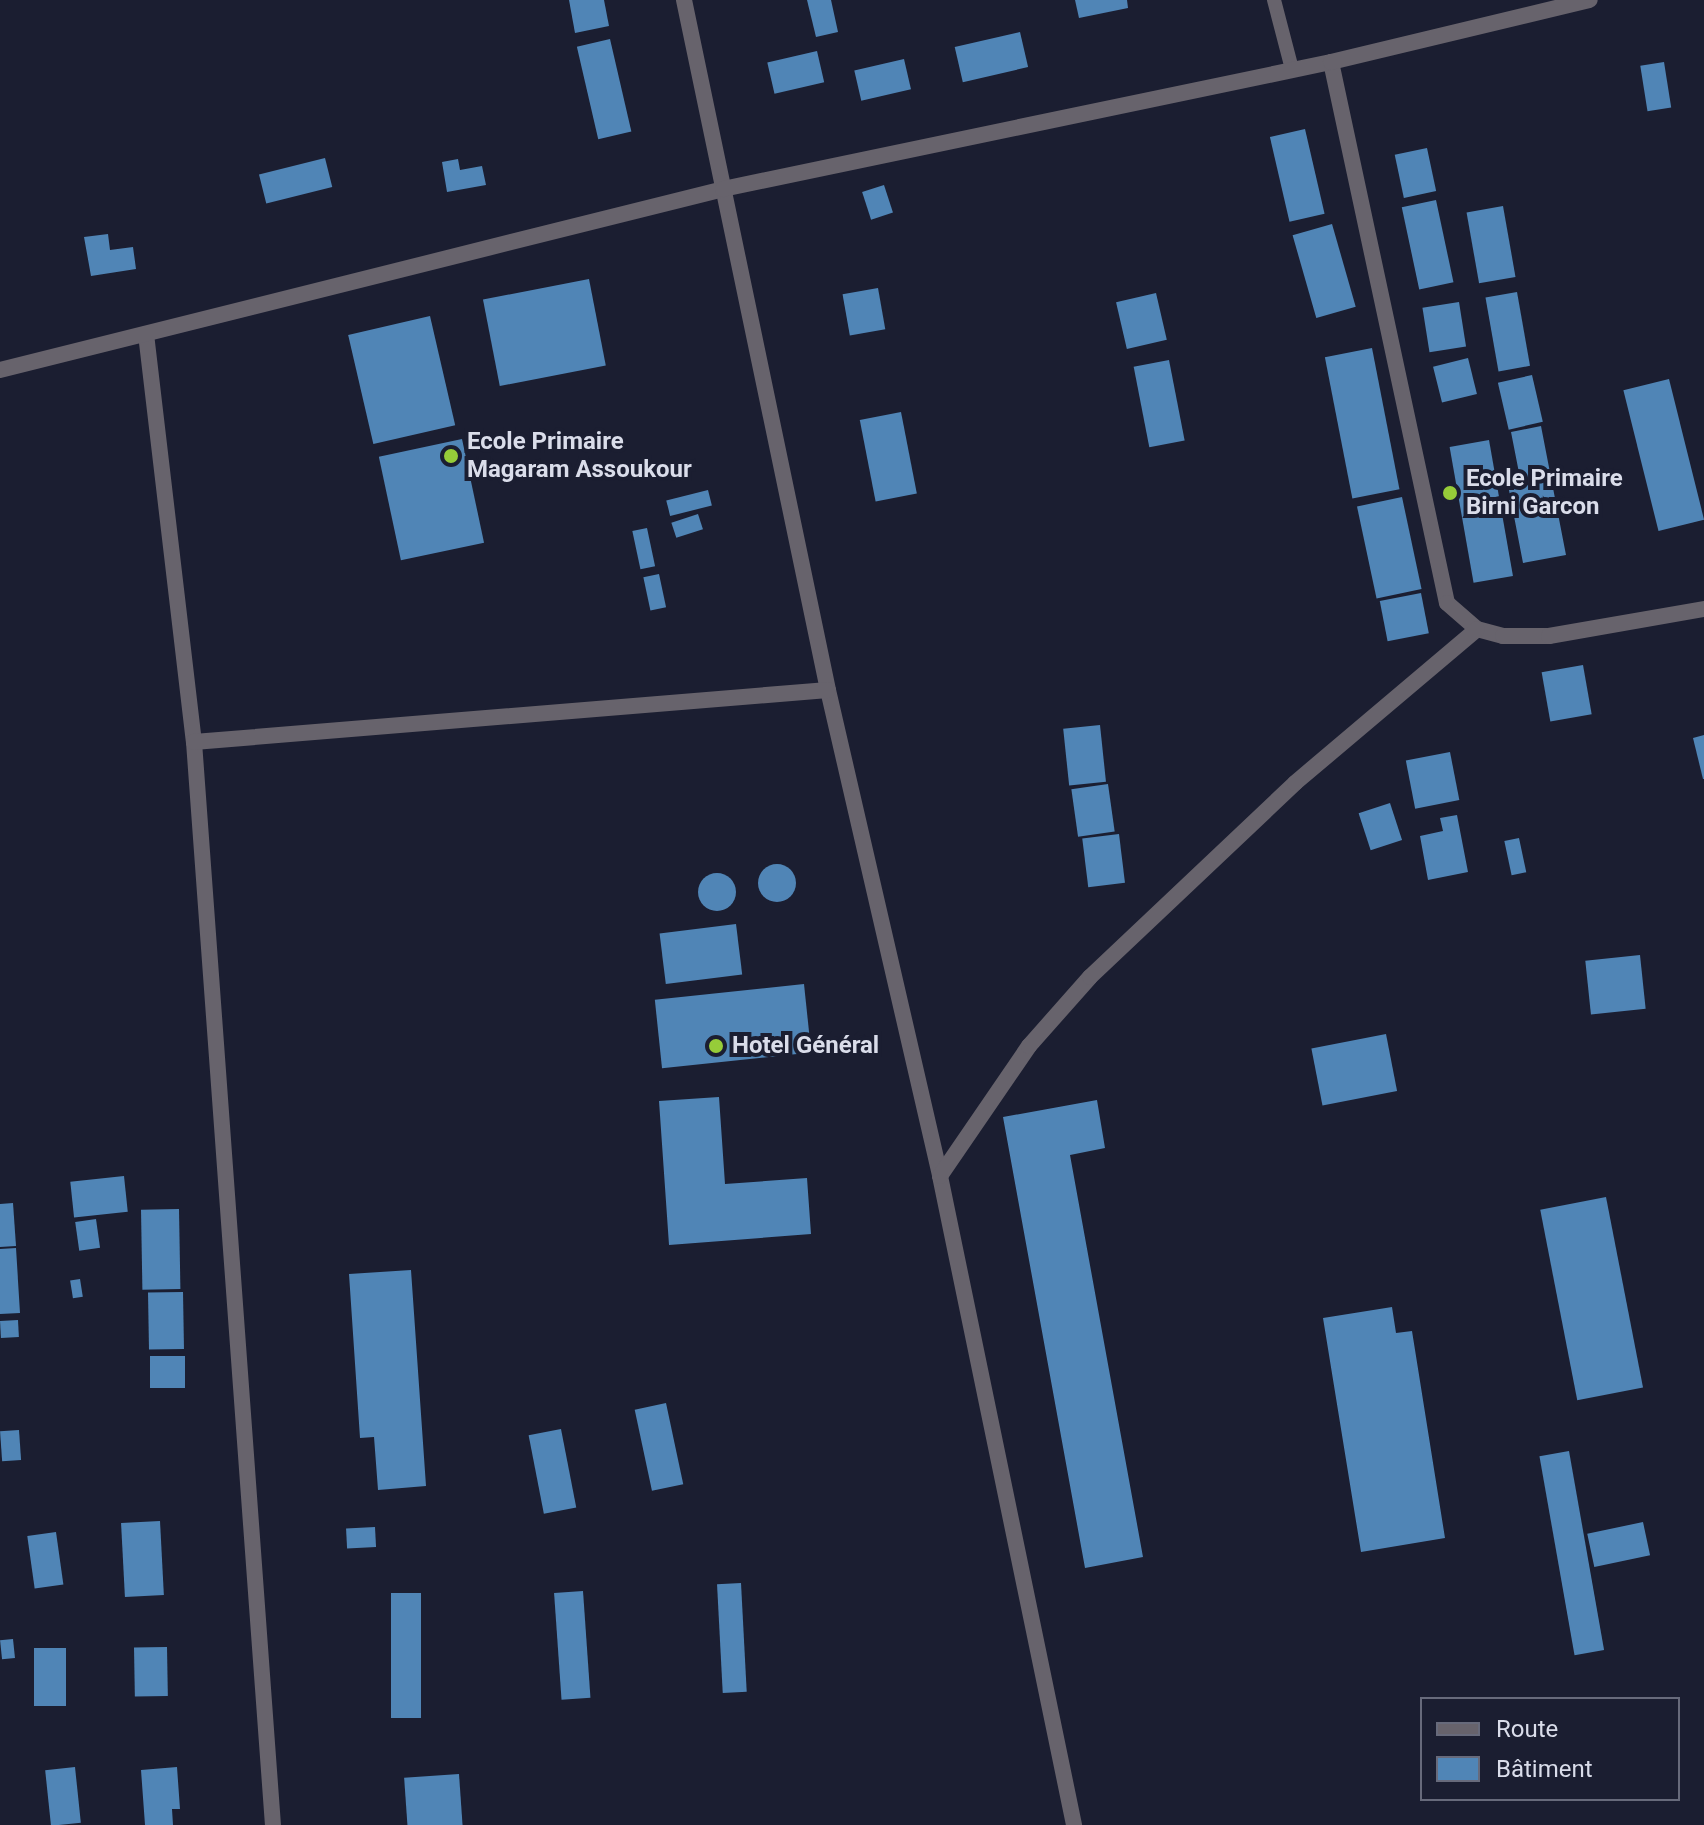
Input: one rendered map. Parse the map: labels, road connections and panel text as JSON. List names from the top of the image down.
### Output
{
  "places": ["Ecole Primaire Magaram Assoukour", "Ecole Primaire Birni Garcon", "Hotel Général"],
  "legend": ["Route", "Bâtiment"]
}
